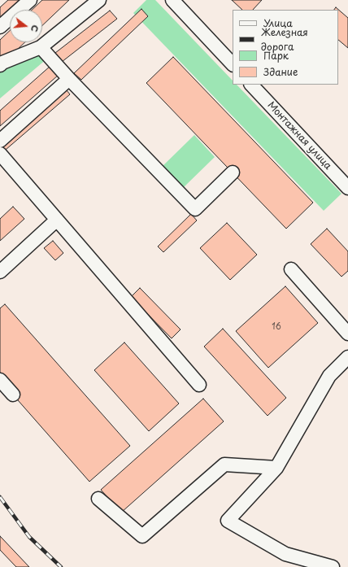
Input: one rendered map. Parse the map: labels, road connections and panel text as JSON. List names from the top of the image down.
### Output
{
  "streets": {
    "street": ["Монтажная улица"]
  },
  "house_numbers": ["16"],
  "legend": [
    "Улица",
    "Железная дорога",
    "Парк",
    "Здание"
  ],
  "north": "right"
}
